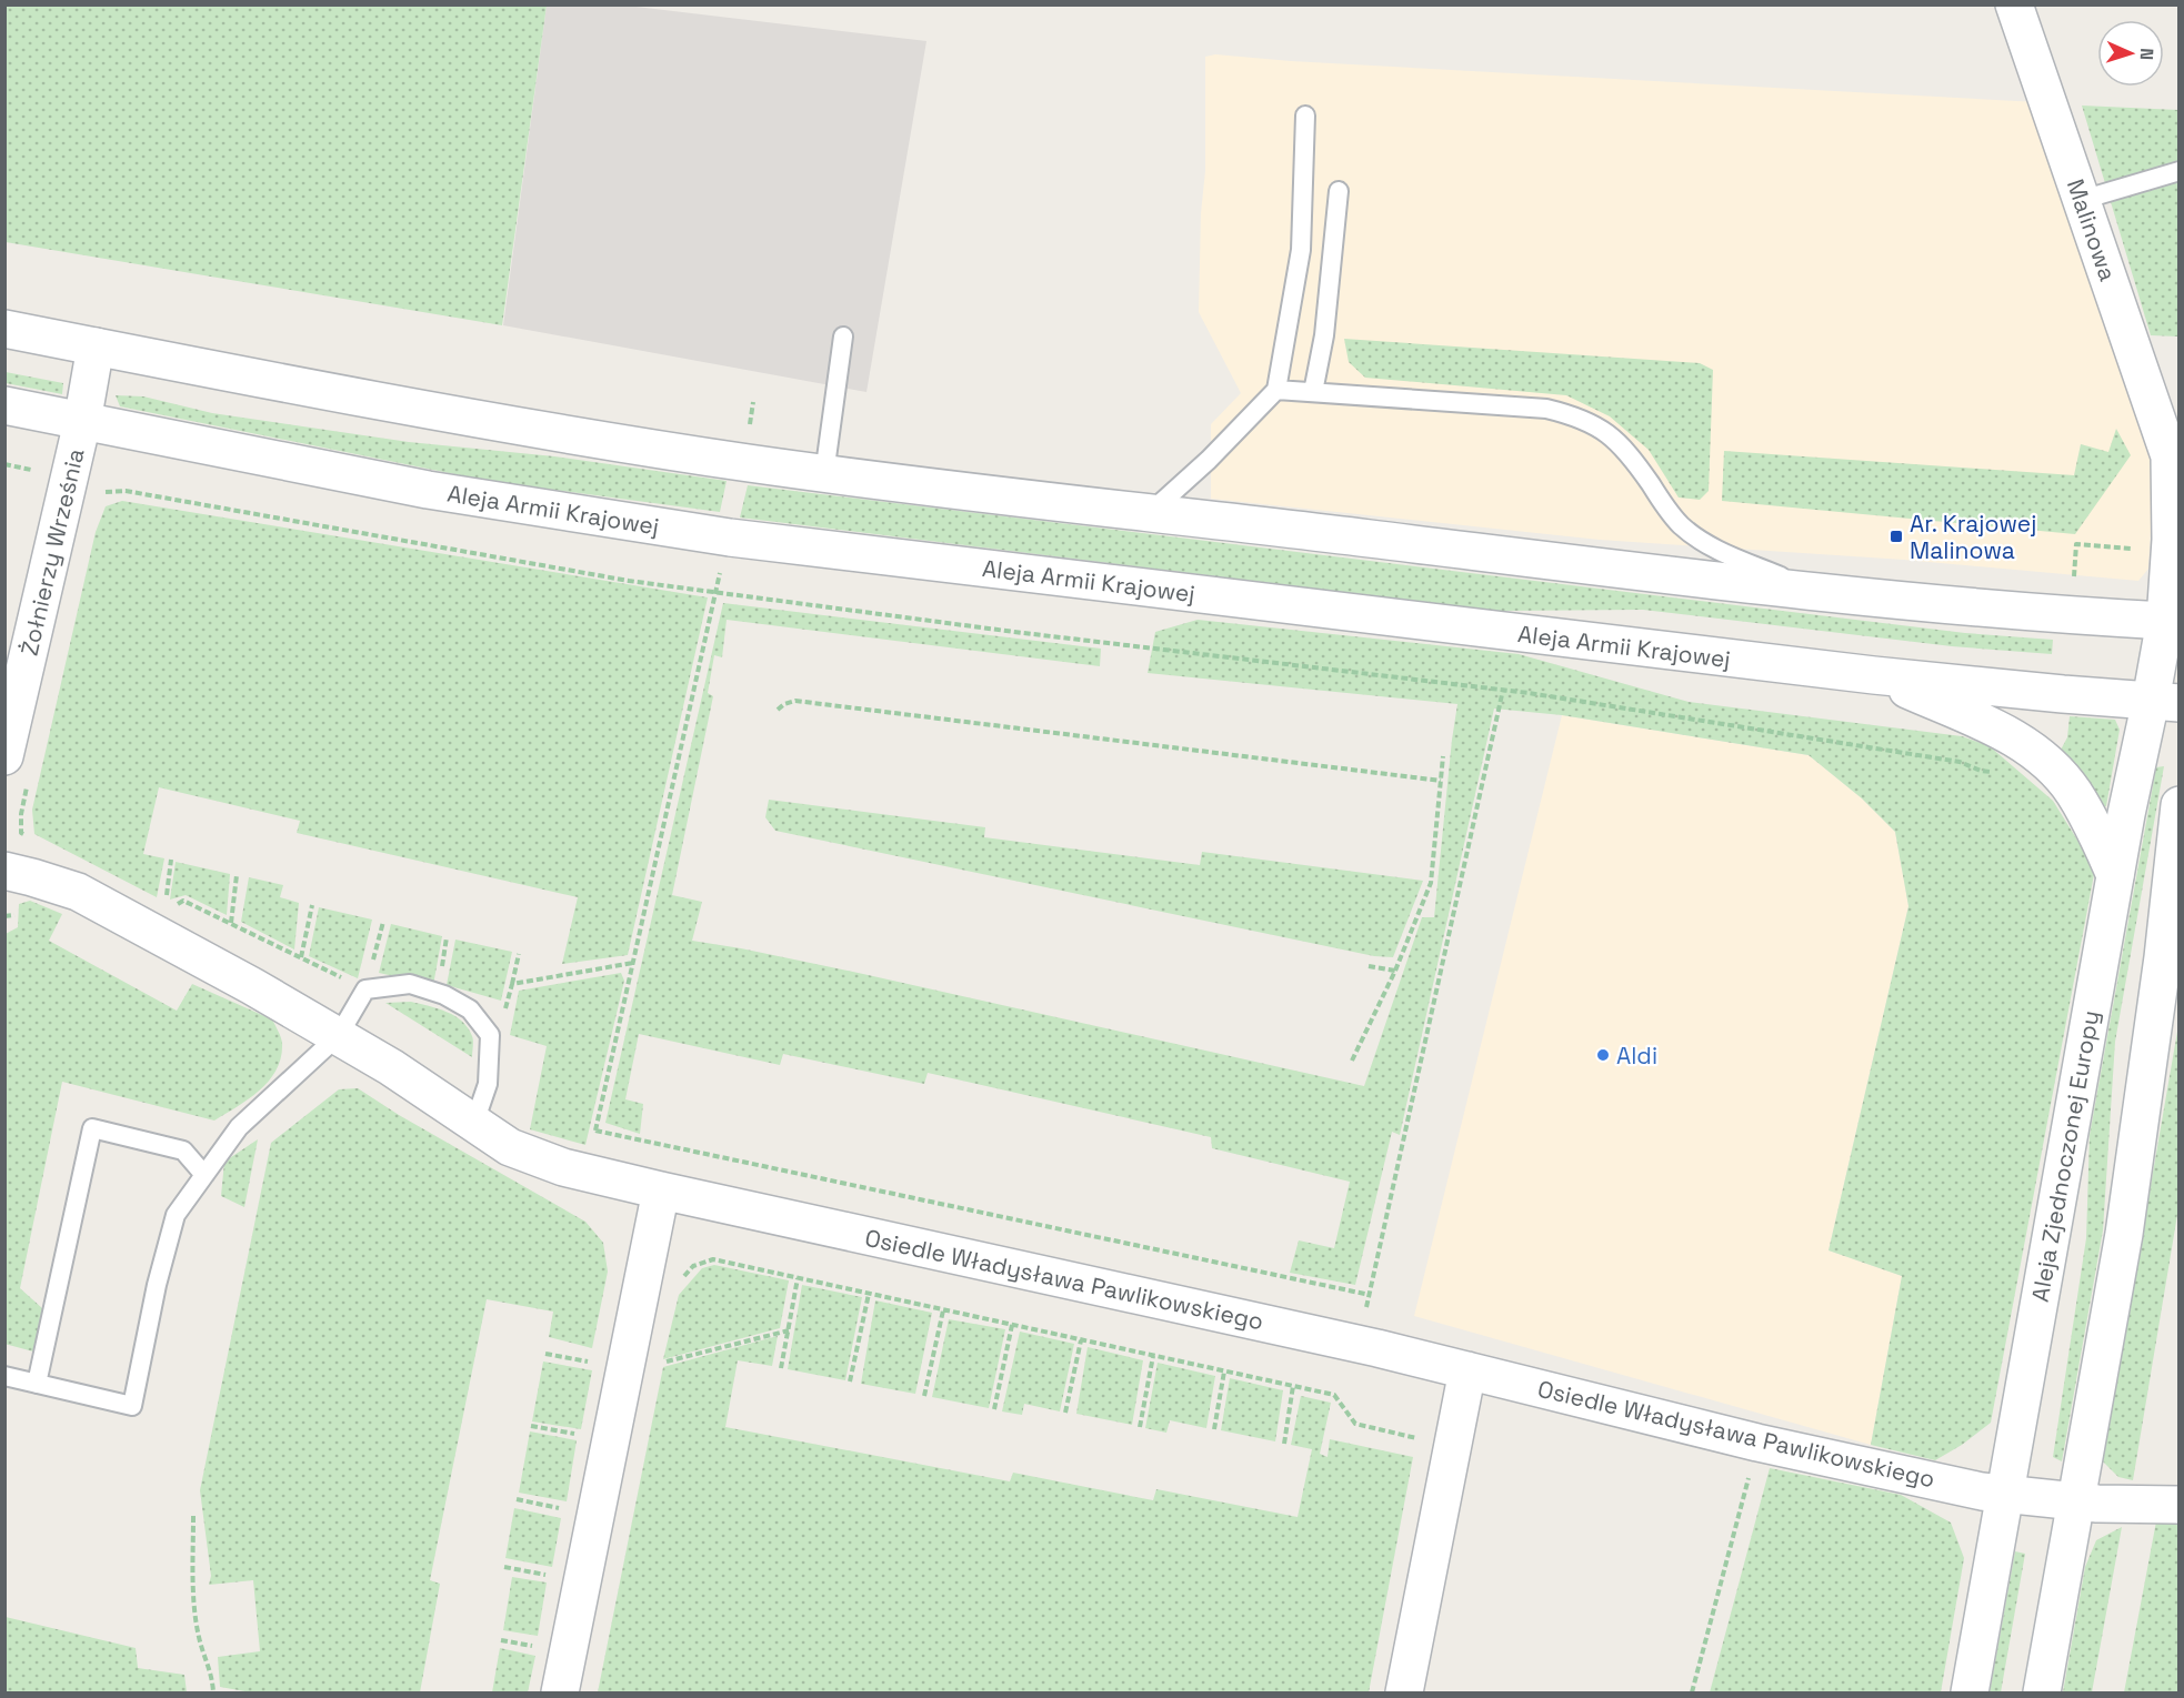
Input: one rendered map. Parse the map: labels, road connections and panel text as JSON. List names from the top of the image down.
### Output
{
  "streets": {
    "street": [
      "Malinowa",
      "Aleja Armii Krajowej",
      "Żołnierzy Września",
      "Aleja Zjednoczonej Europy",
      "Osiedle Władysława Pawlikowskiego"
    ]
  },
  "crossings": [
    ["Malinowa", "Aleja Zjednoczonej Europy"],
    ["Aleja Armii Krajowej", "Żołnierzy Września"],
    ["Aleja Armii Krajowej", "Aleja Zjednoczonej Europy"],
    ["Aleja Zjednoczonej Europy", "Osiedle Władysława Pawlikowskiego"]
  ],
  "places": {
    "transit": ["Ar. Krajowej Malinowa"],
    "other": ["Aldi"]
  },
  "north": "right"
}
